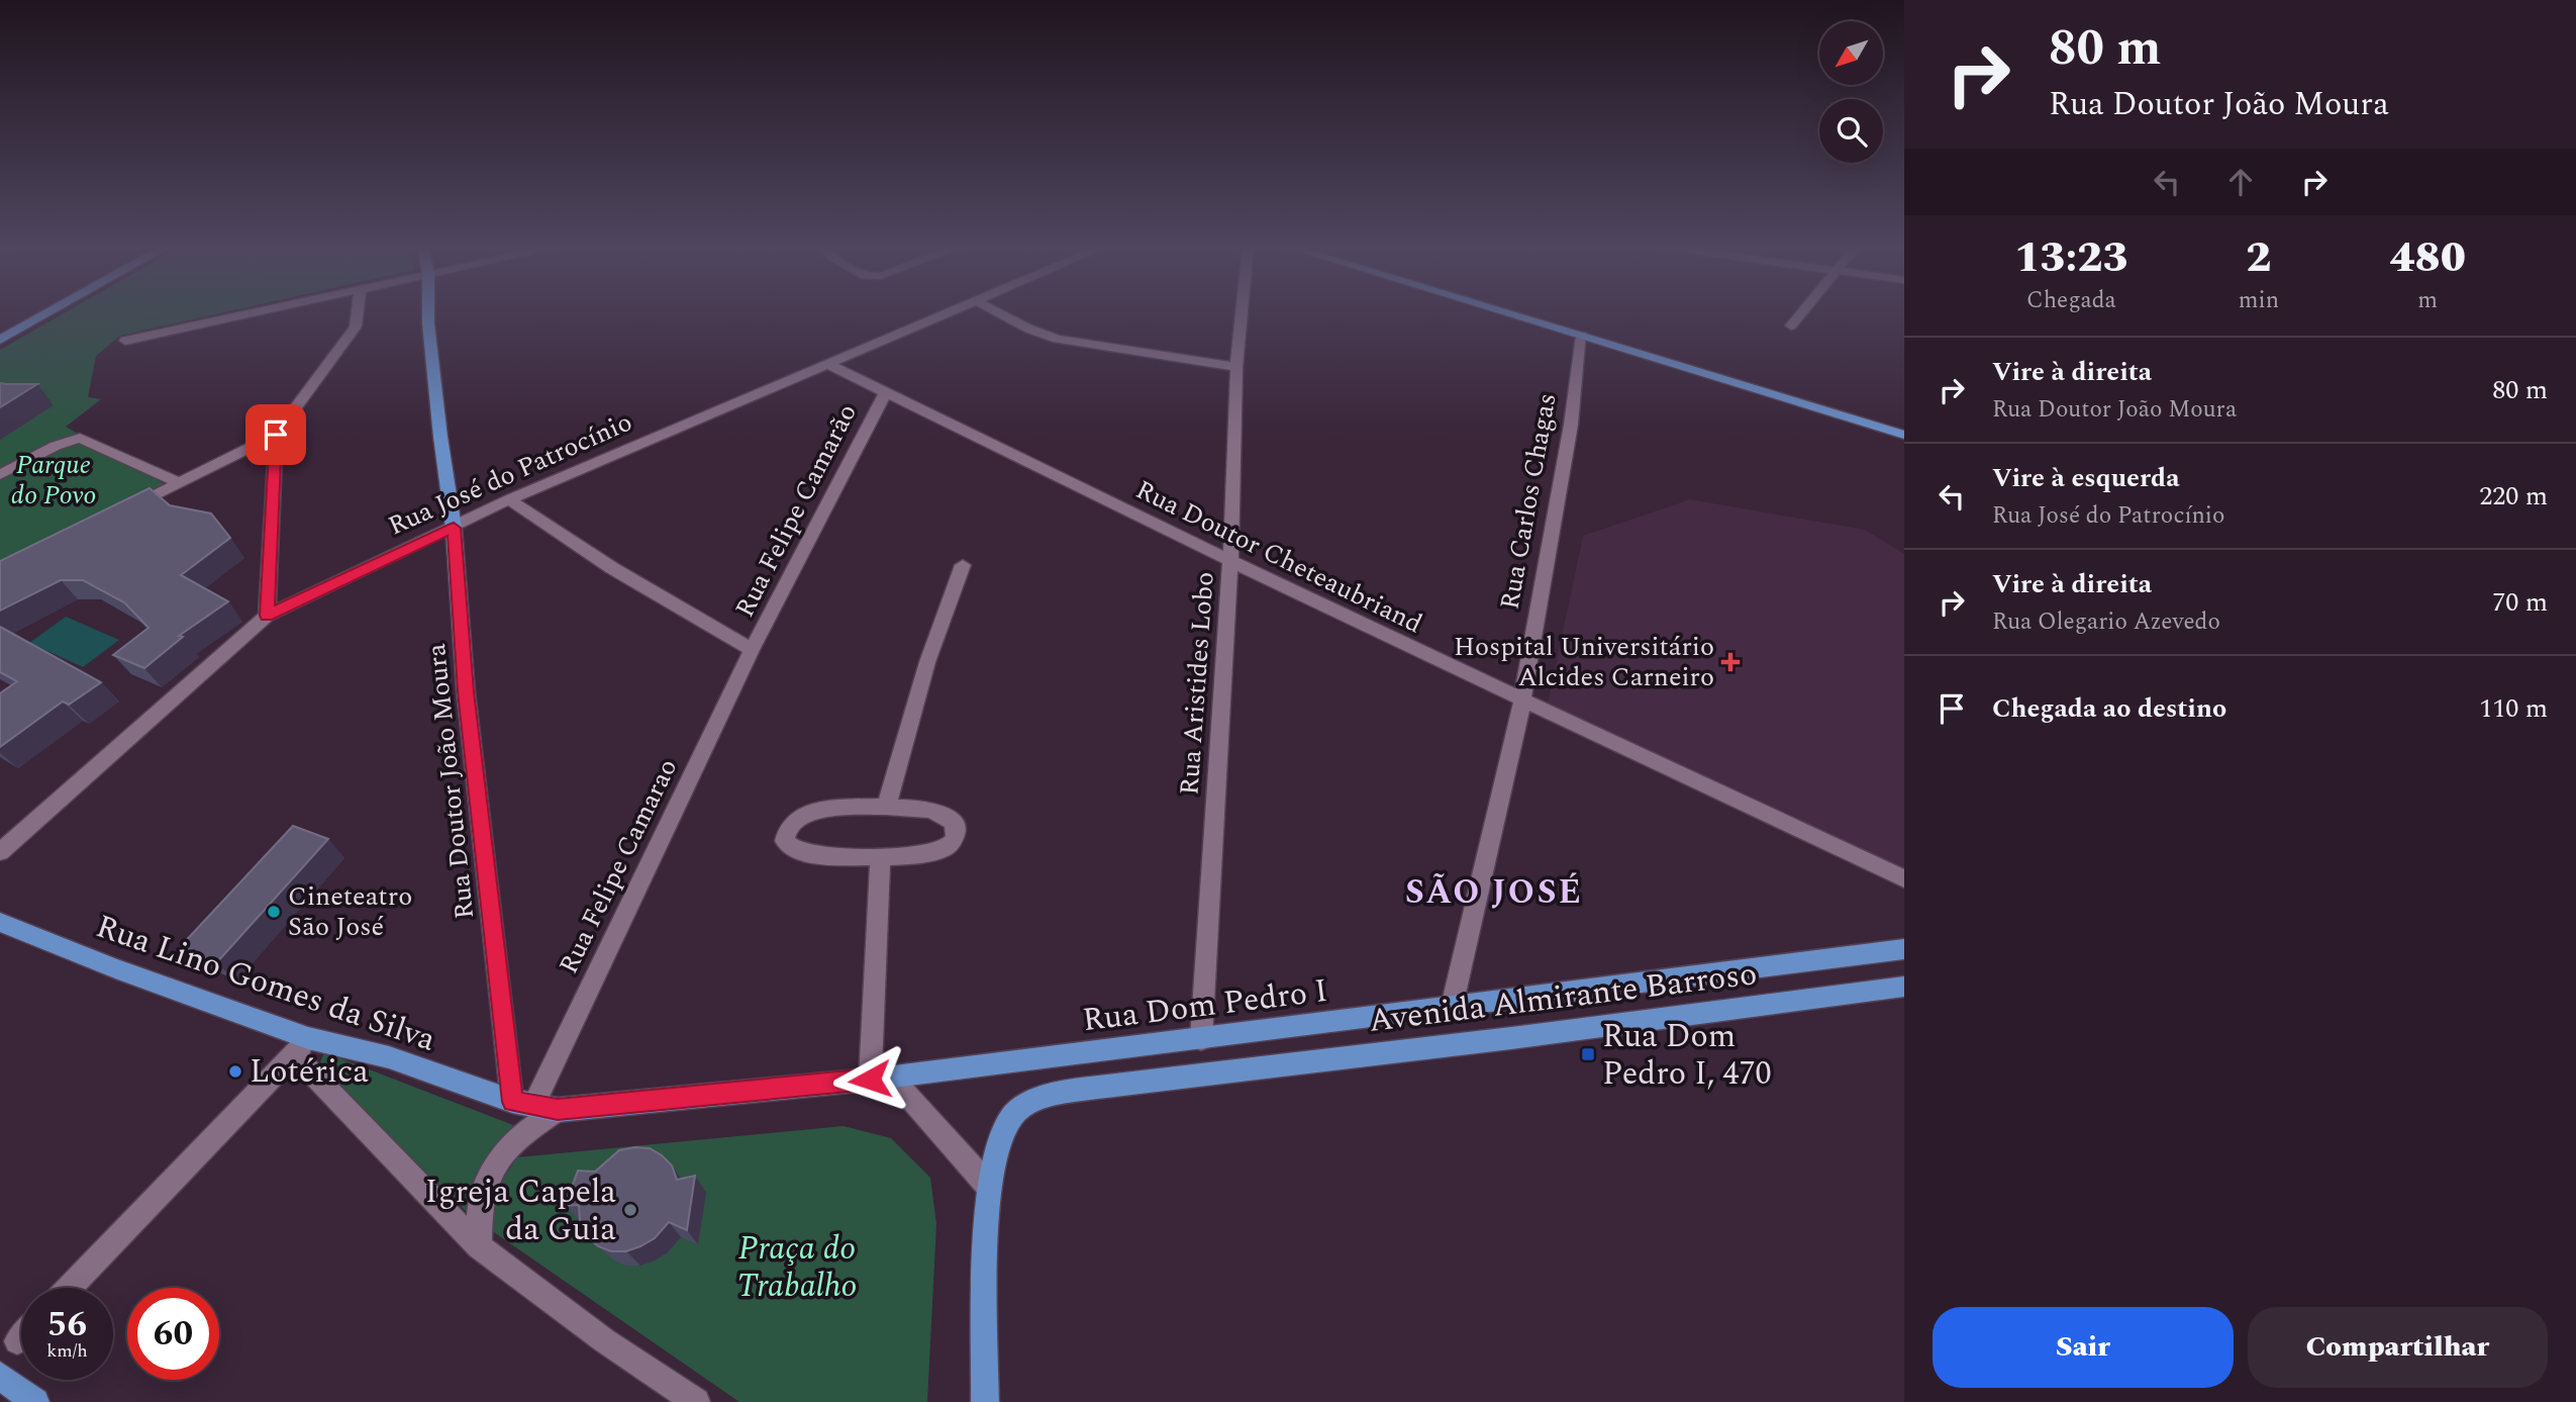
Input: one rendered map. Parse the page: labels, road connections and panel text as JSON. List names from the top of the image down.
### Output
{
  "streets": {
    "main road": [
      "Rua Doutor João Moura",
      "Rua Lino Gomes da Silva",
      "Avenida Almirante Barroso",
      "Rua Dom Pedro I"
    ],
    "street": [
      "Rua José do Patrocínio",
      "Rua Carlos Chagas",
      "Rua Felipe Camarão",
      "Rua Doutor Cheteaubriand",
      "Rua Aristides Lobo",
      "Rua Felipe Camarao"
    ]
  },
  "crossings": [
    ["Rua José do Patrocínio", "Rua Doutor Cheteaubriand"],
    ["Rua José do Patrocínio", "Rua Doutor João Moura"],
    ["Rua Carlos Chagas", "Rua Doutor Cheteaubriand"],
    ["Rua Carlos Chagas", "Rua Dom Pedro I"],
    ["Rua Felipe Camarão", "Rua Doutor Cheteaubriand"],
    ["Rua Felipe Camarão", "Rua Felipe Camarao"],
    ["Rua Doutor Cheteaubriand", "Rua Aristides Lobo"],
    ["Rua Aristides Lobo", "Rua Dom Pedro I"],
    ["Rua Doutor João Moura", "Rua Felipe Camarao"],
    ["Rua Doutor João Moura", "Rua Lino Gomes da Silva"],
    ["Rua Doutor João Moura", "Rua Dom Pedro I"],
    ["Rua Felipe Camarao", "Rua Lino Gomes da Silva"],
    ["Rua Felipe Camarao", "Rua Dom Pedro I"],
    ["Rua Lino Gomes da Silva", "Rua Dom Pedro I"]
  ],
  "districts": ["SÃO JOSÉ"],
  "parks": ["Parque do Povo", "Praça do Trabalho"],
  "places": {
    "health": ["Hospital Universitário Alcides Carneiro"],
    "other": ["Cineteatro São José", "Lotérica", "Igreja Capela da Guia"],
    "transit": ["Rua Dom Pedro I, 470"]
  },
  "north": "bottom left",
  "page": {
    "turn": ["80 m", "Rua Doutor João Moura"],
    "eta": [
      "13:23",
      "Chegada",
      "2",
      "min",
      "480",
      "m"
    ],
    "list": [
      {
        "name": "Vire à direita",
        "note": "Rua Doutor João Moura",
        "value": "80 m"
      },
      {
        "name": "Vire à esquerda",
        "note": "Rua José do Patrocínio",
        "value": "220 m"
      },
      {
        "name": "Vire à direita",
        "note": "Rua Olegario Azevedo",
        "value": "70 m"
      },
      {
        "name": "Chegada ao destino",
        "value": "110 m"
      }
    ],
    "speed": "56 km/h",
    "limit": "60",
    "buttons": ["Sair", "Compartilhar"]
  }
}
